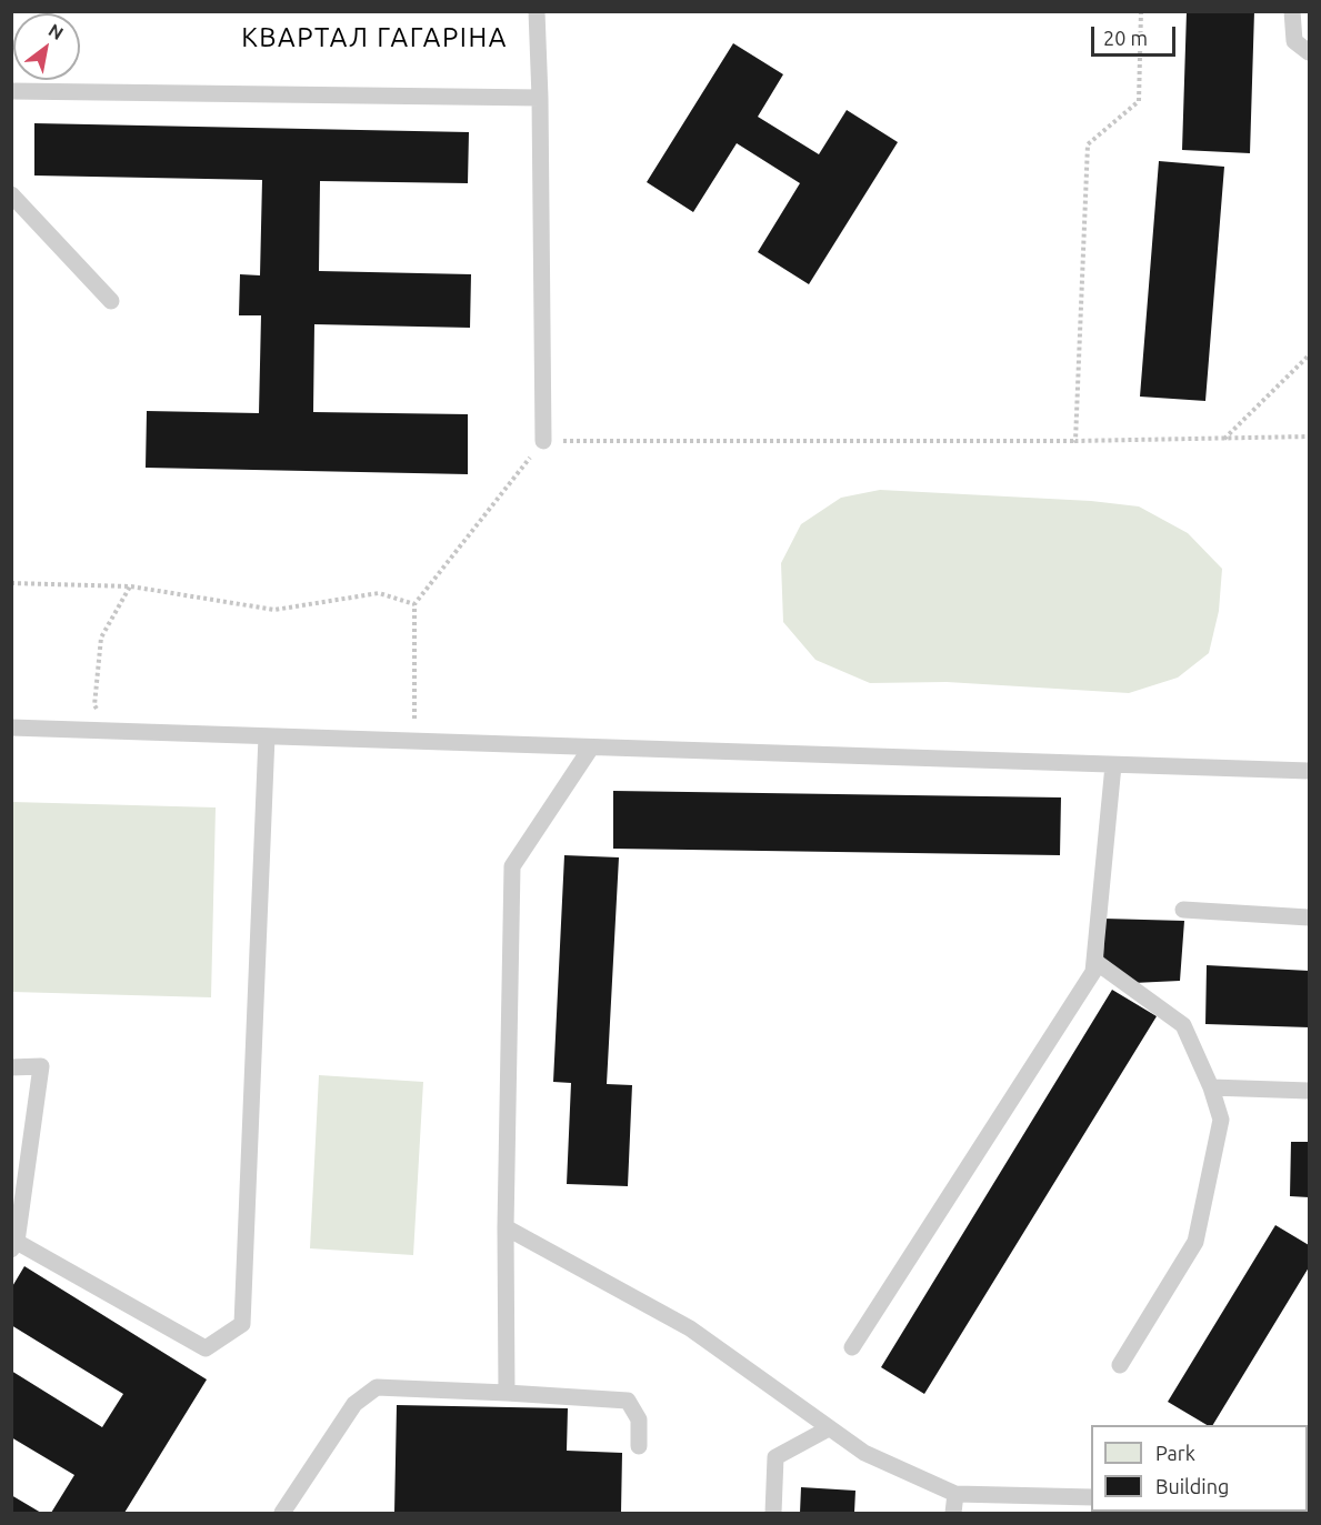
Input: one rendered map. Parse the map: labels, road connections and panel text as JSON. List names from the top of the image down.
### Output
{
  "districts": ["КВАРТАЛ ГАГАРІНА"],
  "legend": ["Park", "Building"],
  "scale_bar": "20 m",
  "north": "top right"
}
